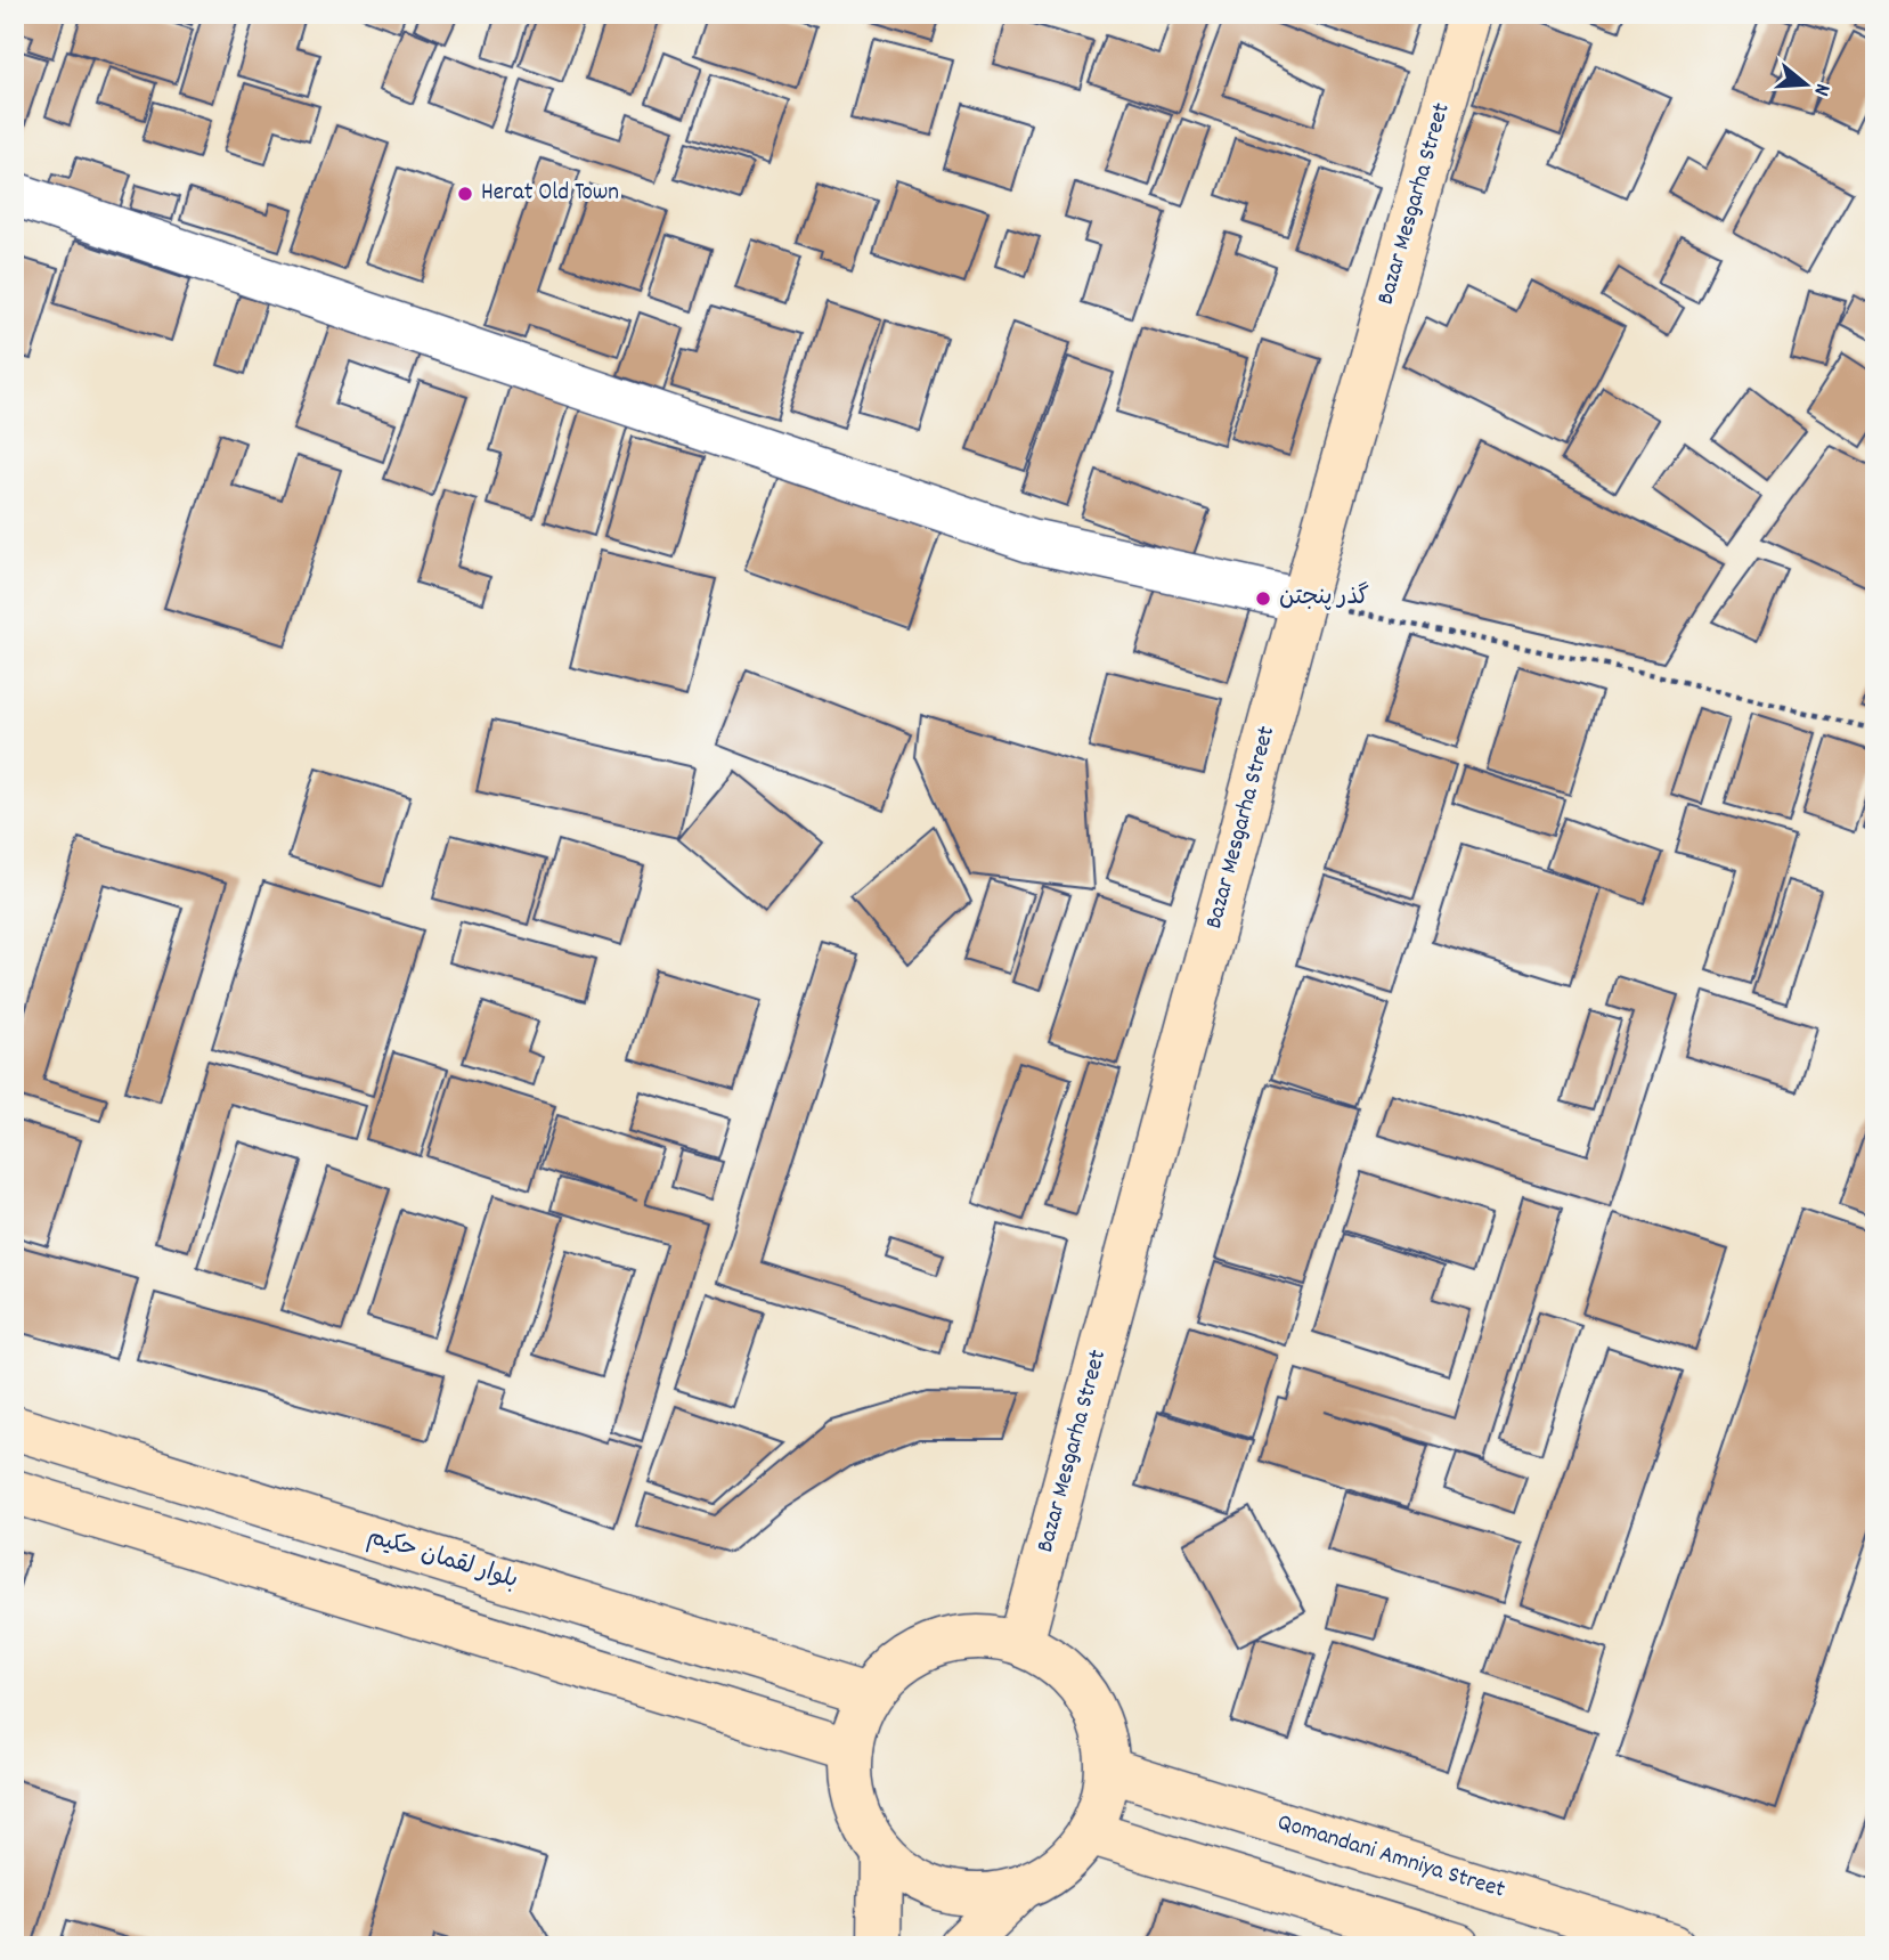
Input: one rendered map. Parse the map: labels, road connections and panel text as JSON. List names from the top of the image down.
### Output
{
  "streets": {
    "street": ["Bazar Mesgarha Street", "بلوار لقمان حکیم", "Qomandani Amniya Street"]
  },
  "crossings": [
    ["Bazar Mesgarha Street", "بلوار لقمان حکیم"],
    ["Bazar Mesgarha Street", "Qomandani Amniya Street"],
    ["بلوار لقمان حکیم", "Qomandani Amniya Street"]
  ],
  "places": ["Herat Old Town", "گذر پنجتن"],
  "north": "right"
}
